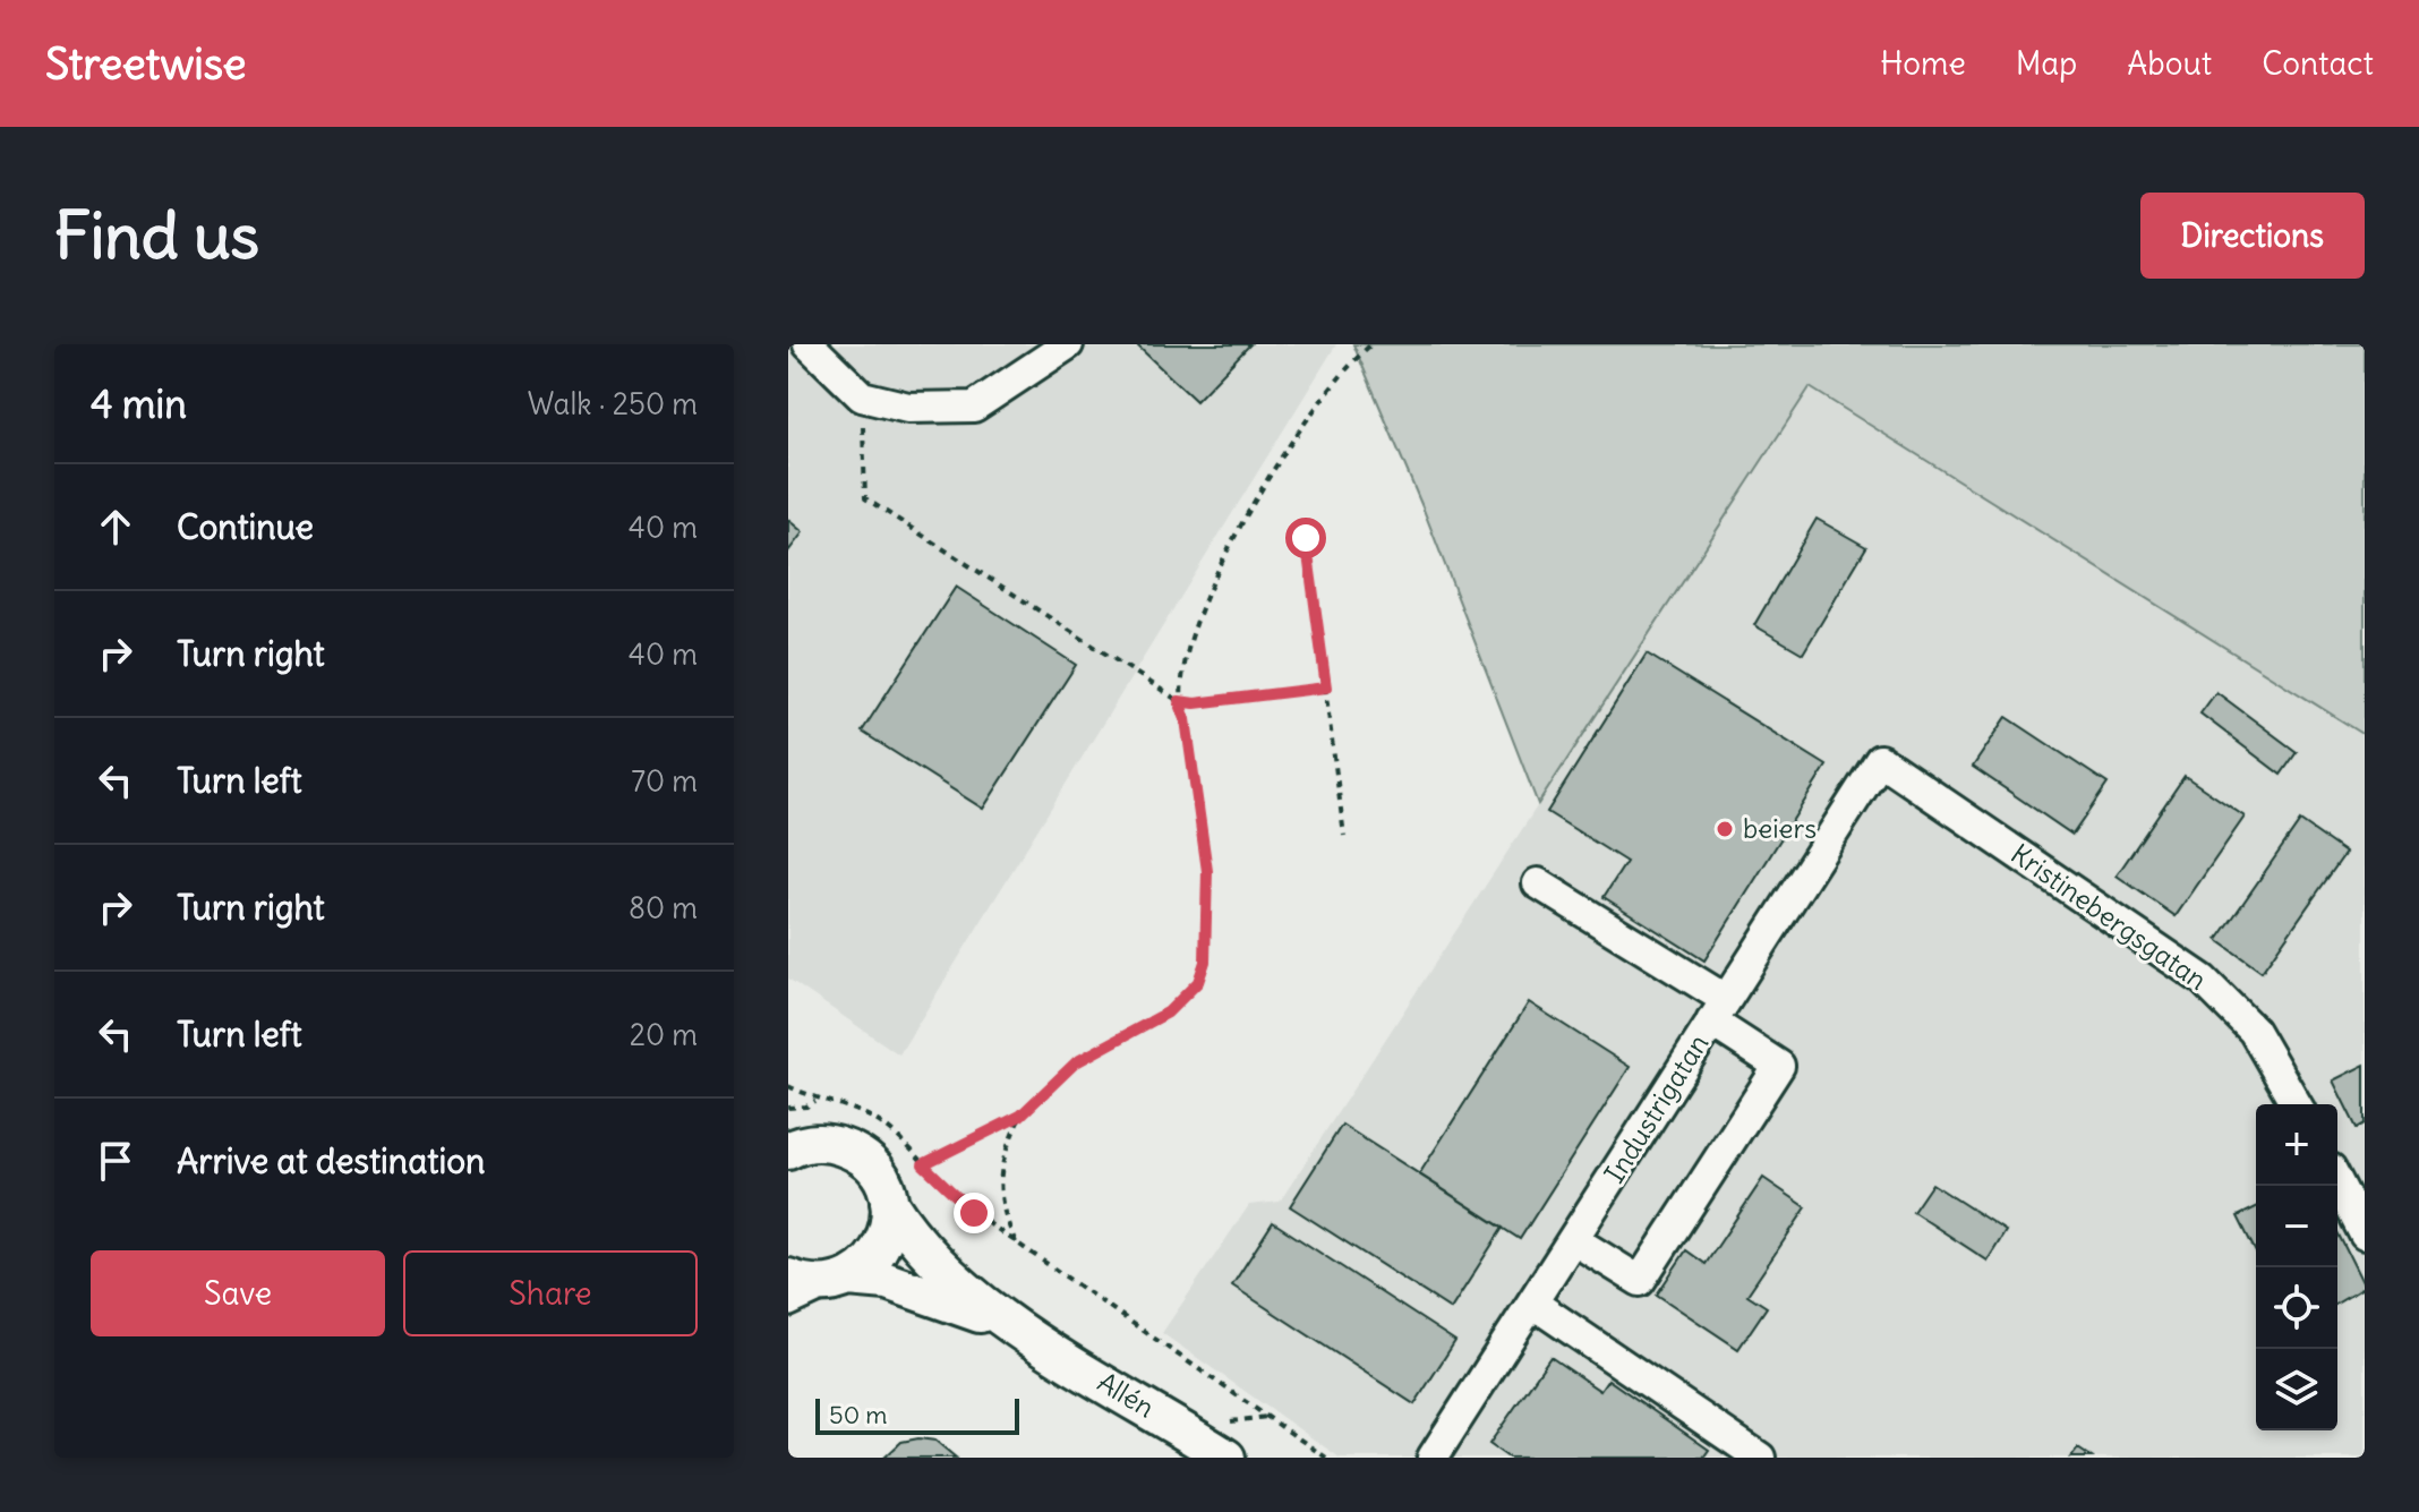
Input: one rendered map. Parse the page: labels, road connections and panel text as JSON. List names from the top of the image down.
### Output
{
  "streets": {
    "main road": ["Allén"],
    "street": ["Kristinebergsgatan", "Industrigatan"]
  },
  "crossings": [
    ["Kristinebergsgatan", "Industrigatan"]
  ],
  "places": ["beiers"],
  "scale_bar": "50 m",
  "page": {
    "header": "Streetwise",
    "nav": [
      "Home",
      "Map",
      "About",
      "Contact"
    ],
    "buttons": [
      "Directions",
      ["Save", "Share"]
    ],
    "title": "Find us",
    "heading": ["4 min", "Walk · 250 m"],
    "list": [
      ["Continue", "40 m"],
      ["Turn right", "40 m"],
      ["Turn left", "70 m"],
      ["Turn right", "80 m"],
      ["Turn left", "20 m"],
      "Arrive at destination"
    ],
    "map_buttons": ["+", "−"],
    "scale": "50 m"
  }
}
